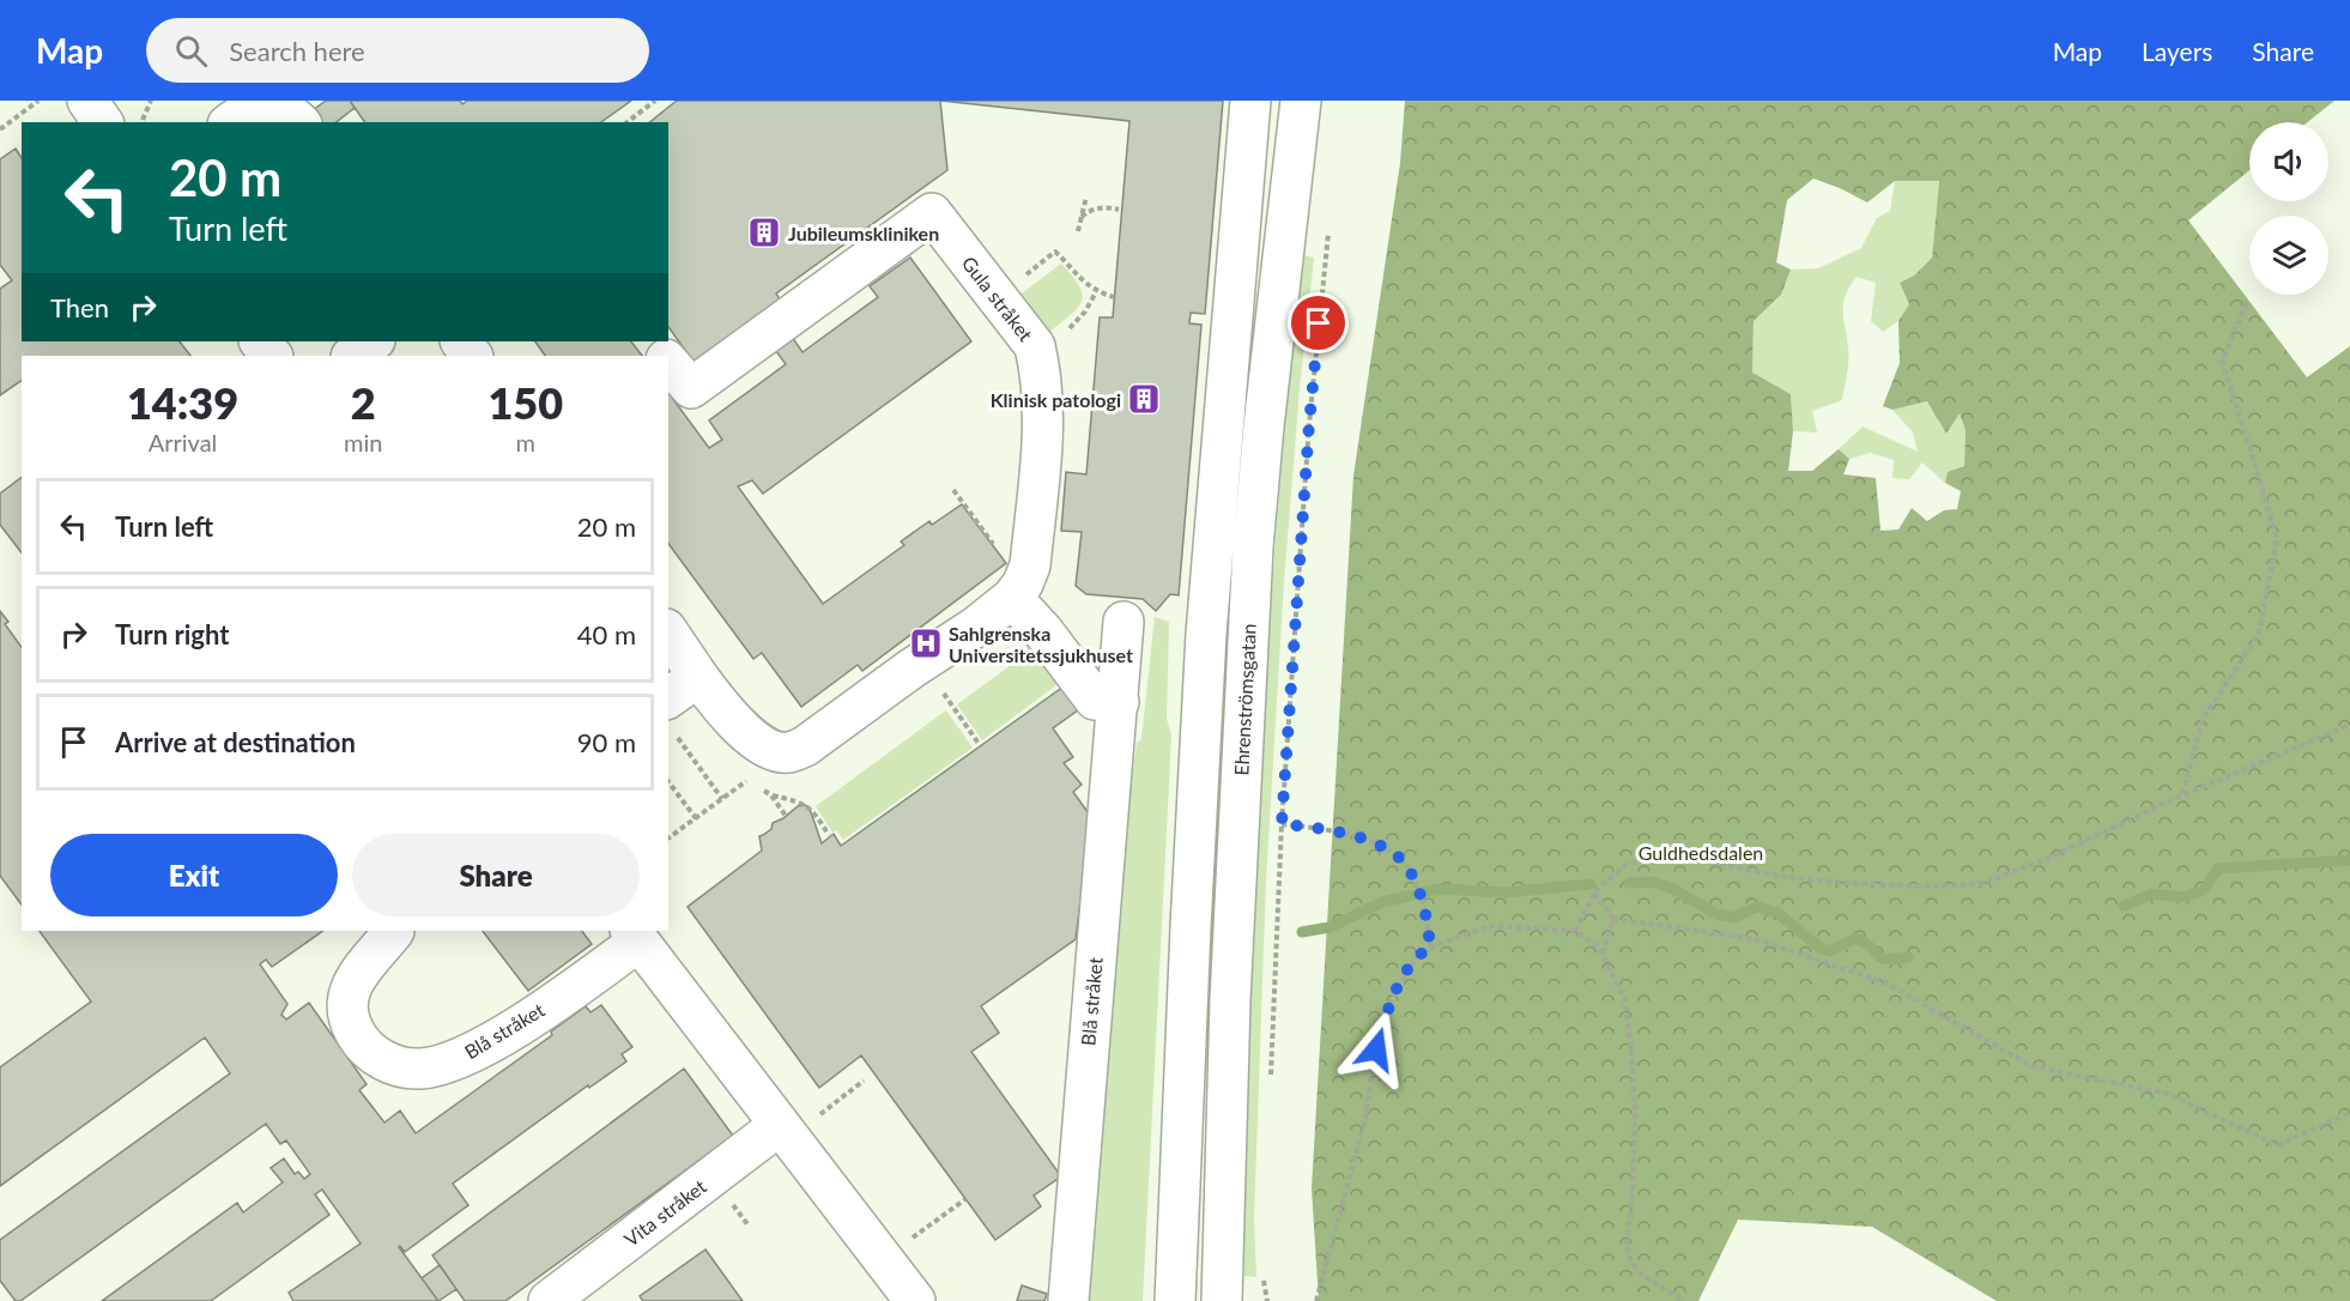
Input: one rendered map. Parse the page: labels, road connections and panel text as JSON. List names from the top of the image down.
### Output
{
  "streets": {
    "street": [
      "Gula stråket",
      "Ehrenströmsgatan",
      "Blå stråket",
      "Vita stråket"
    ]
  },
  "crossings": [
    ["Blå stråket", "Vita stråket"]
  ],
  "parks": ["Guldhedsdalen"],
  "places": {
    "building": ["Jubileumskliniken", "Klinisk patologi"],
    "hospital": ["Sahlgrenska Universitetssjukhuset"]
  },
  "page": {
    "header": "Map",
    "search": "Search here",
    "nav": ["Map", "Layers", "Share"],
    "turn": ["20 m", "Turn left"],
    "then": "Then",
    "eta": [
      "14:39",
      "Arrival",
      "2",
      "min",
      "150",
      "m"
    ],
    "list": [
      {
        "name": "Turn left",
        "value": "20 m"
      },
      {
        "name": "Turn right",
        "value": "40 m"
      },
      {
        "name": "Arrive at destination",
        "value": "90 m"
      }
    ],
    "buttons": ["Exit", "Share"]
  }
}
